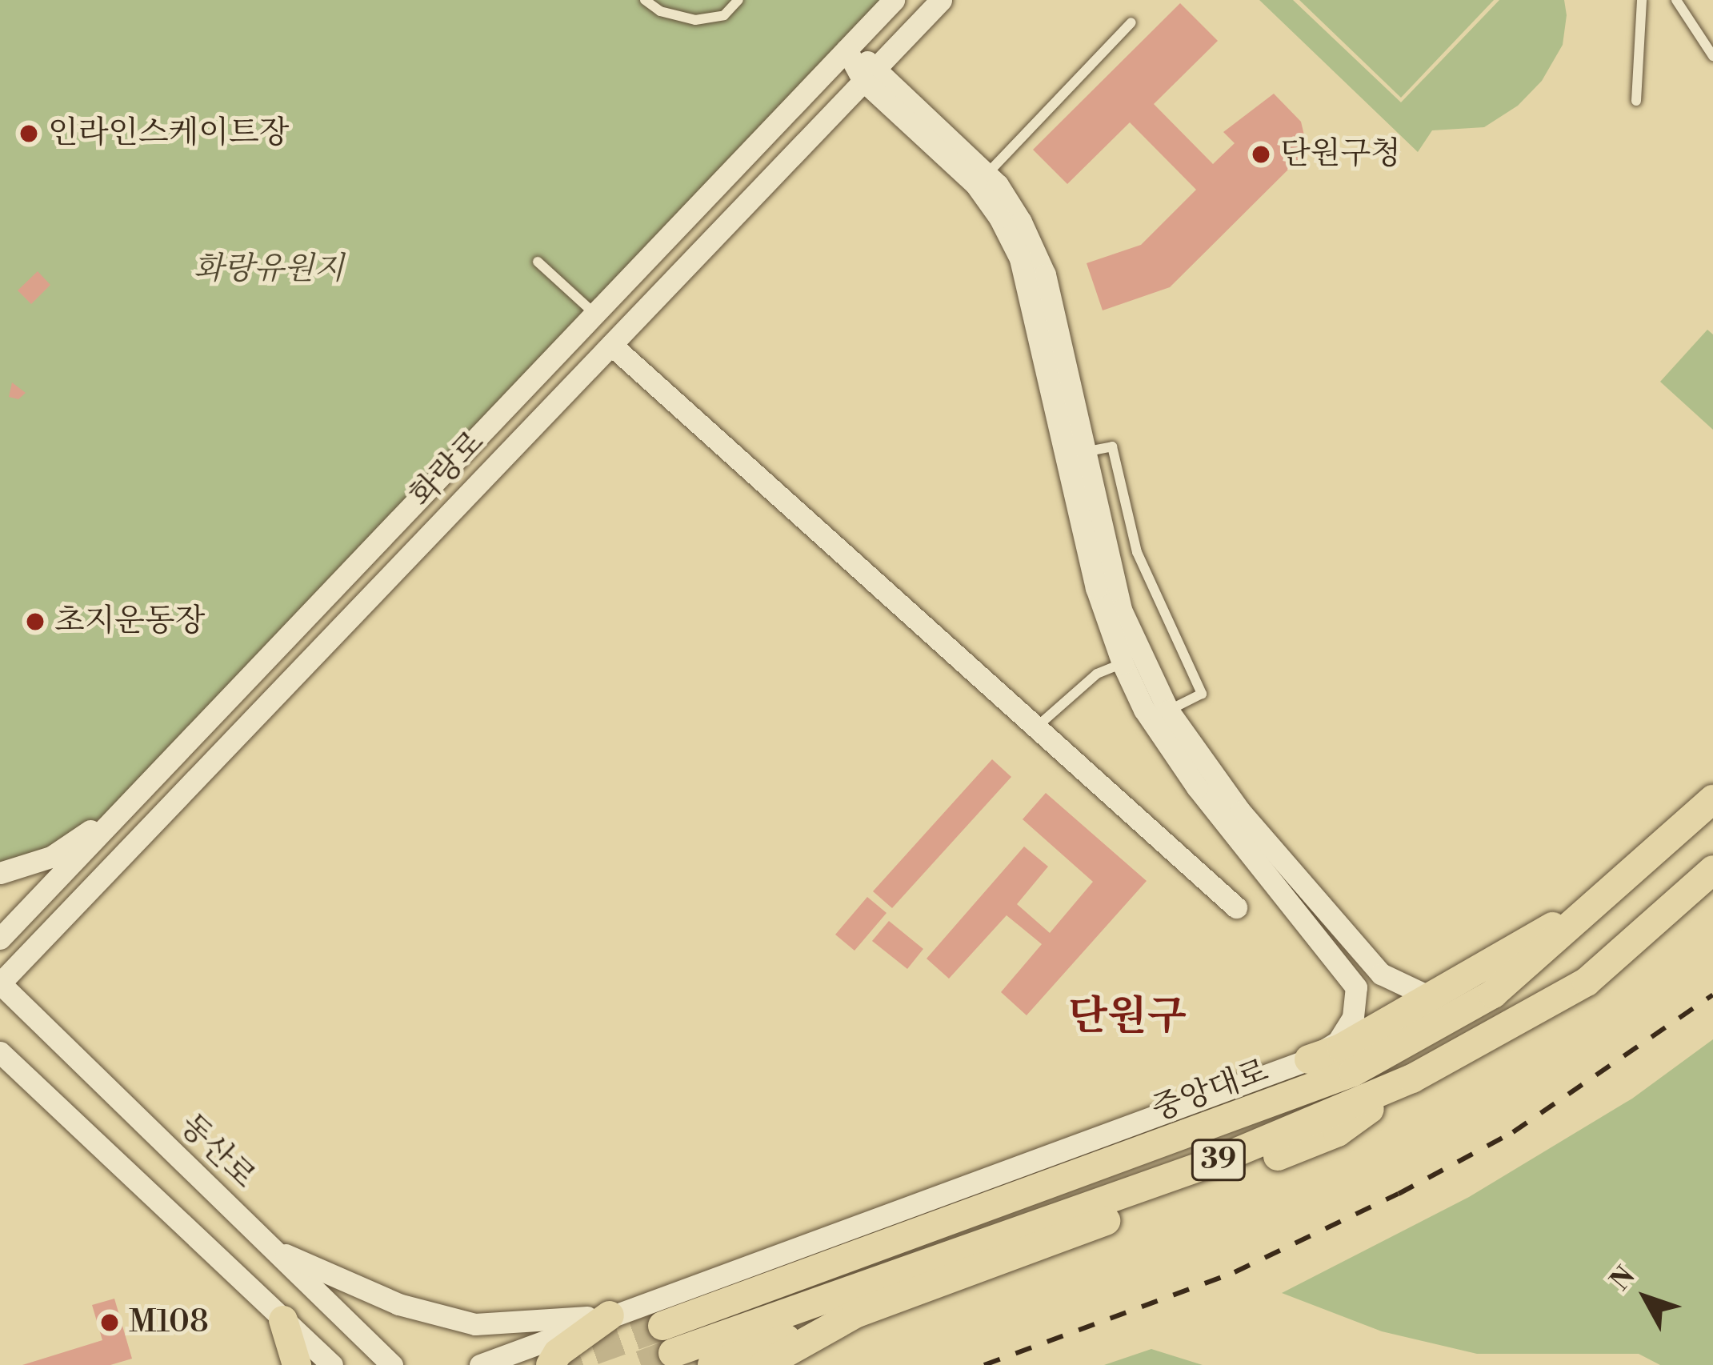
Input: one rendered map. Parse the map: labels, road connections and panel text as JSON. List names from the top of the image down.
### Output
{
  "streets": {
    "main road": ["중앙대로", "39"],
    "street": ["화랑로", "동산로"]
  },
  "crossings": [
    ["화랑로", "동산로"]
  ],
  "districts": ["단원구"],
  "parks": ["화랑유원지"],
  "places": [
    "인라인스케이트장",
    "단원구청",
    "초지운동장",
    "M108"
  ],
  "north": "top left"
}
